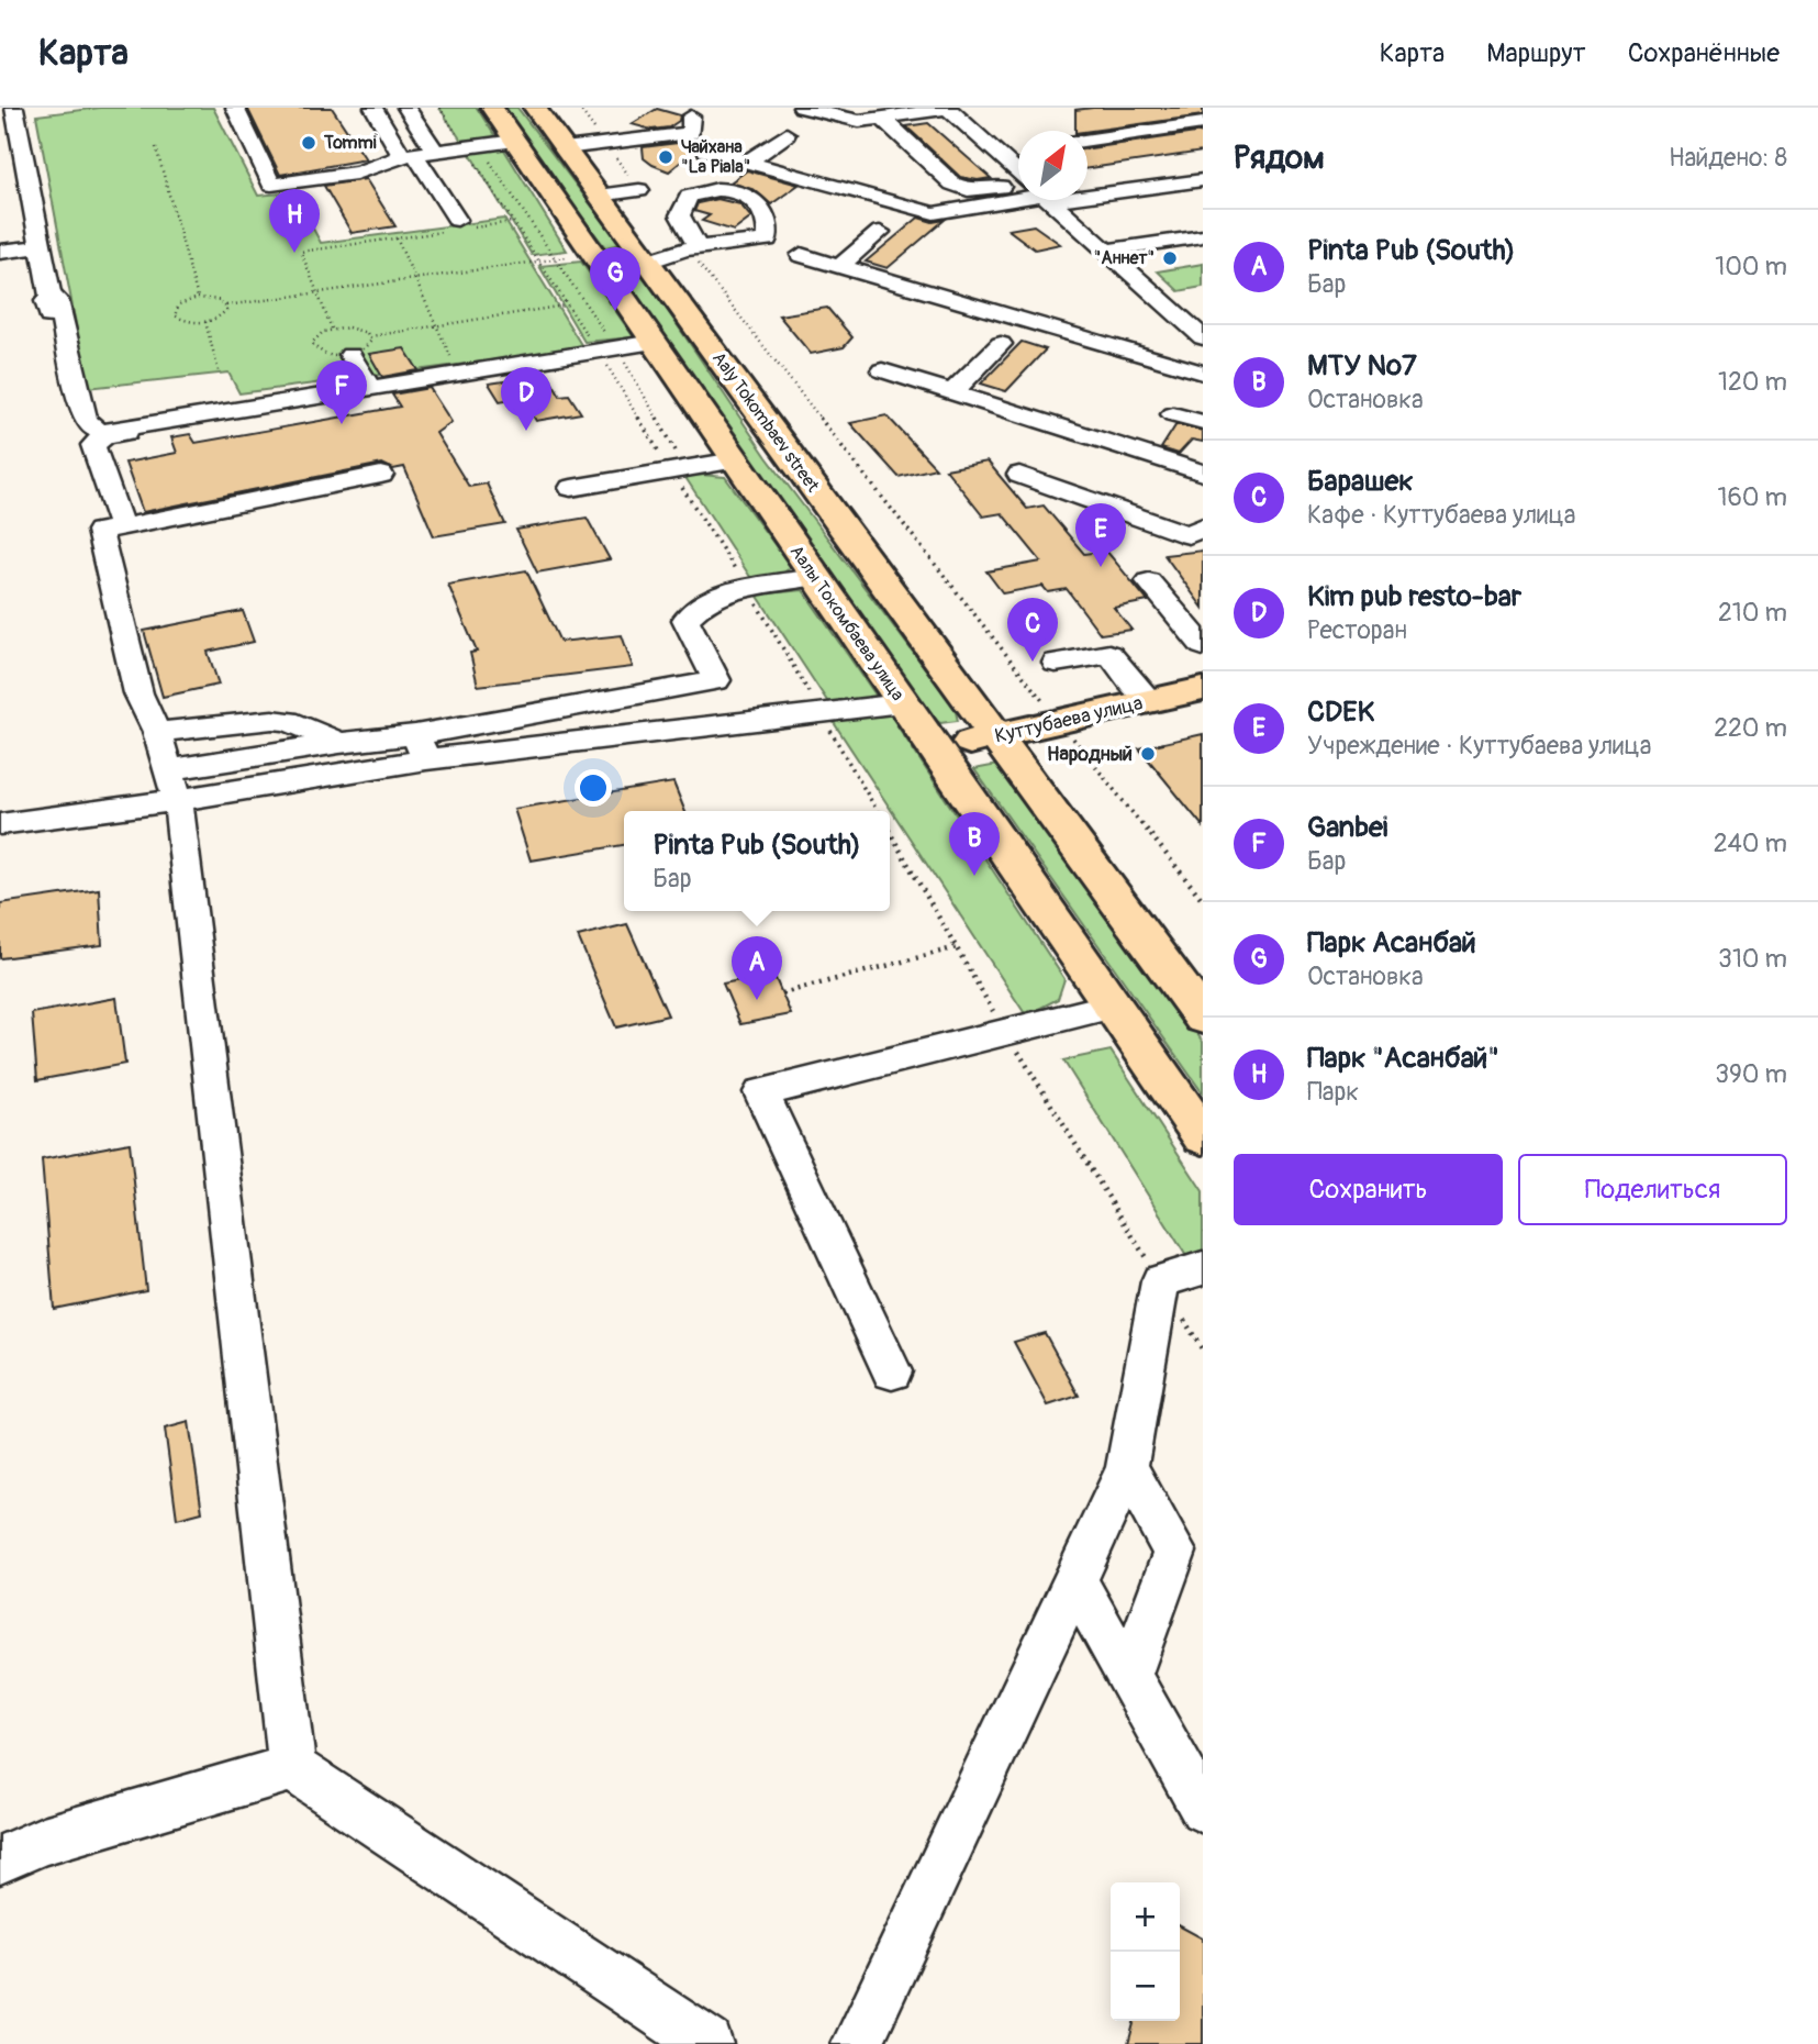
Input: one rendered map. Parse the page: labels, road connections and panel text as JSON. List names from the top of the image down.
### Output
{
  "streets": {
    "main road": ["Aaly Tokombaev street", "Аалы Токомбаева улица", "Куттубаева улица"]
  },
  "crossings": [
    ["Aaly Tokombaev street", "Куттубаева улица"],
    ["Аалы Токомбаева улица", "Куттубаева улица"]
  ],
  "places": [
    "Tommi",
    "Чайхана \"La Piala\"",
    "\"Аннет\"",
    "Народный"
  ],
  "north": "top right",
  "page": {
    "header": "Карта",
    "nav": ["Карта", "Маршрут", "Сохранённые"],
    "heading": ["Рядом", "Найдено: 8"],
    "pins": [
      "H",
      "G",
      "F",
      "D",
      "E",
      "C",
      "B",
      "A"
    ],
    "list": [
      {
        "mark": "A",
        "name": "Pinta Pub (South)",
        "note": "Бар",
        "value": "100 m"
      },
      {
        "mark": "B",
        "name": "МТУ №7",
        "note": "Остановка",
        "value": "120 m"
      },
      {
        "mark": "C",
        "name": "Барашек",
        "note": "Кафе · Куттубаева улица",
        "value": "160 m"
      },
      {
        "mark": "D",
        "name": "Kim pub resto-bar",
        "note": "Ресторан",
        "value": "210 m"
      },
      {
        "mark": "E",
        "name": "CDEK",
        "note": "Учреждение · Куттубаева улица",
        "value": "220 m"
      },
      {
        "mark": "F",
        "name": "Ganbei",
        "note": "Бар",
        "value": "240 m"
      },
      {
        "mark": "G",
        "name": "Парк Асанбай",
        "note": "Остановка",
        "value": "310 m"
      },
      {
        "mark": "H",
        "name": "Парк \"Асанбай\"",
        "note": "Парк",
        "value": "390 m"
      }
    ],
    "popup": ["Pinta Pub (South)", "Бар"],
    "buttons": ["Сохранить", "Поделиться"],
    "map_buttons": ["+", "−"]
  }
}
